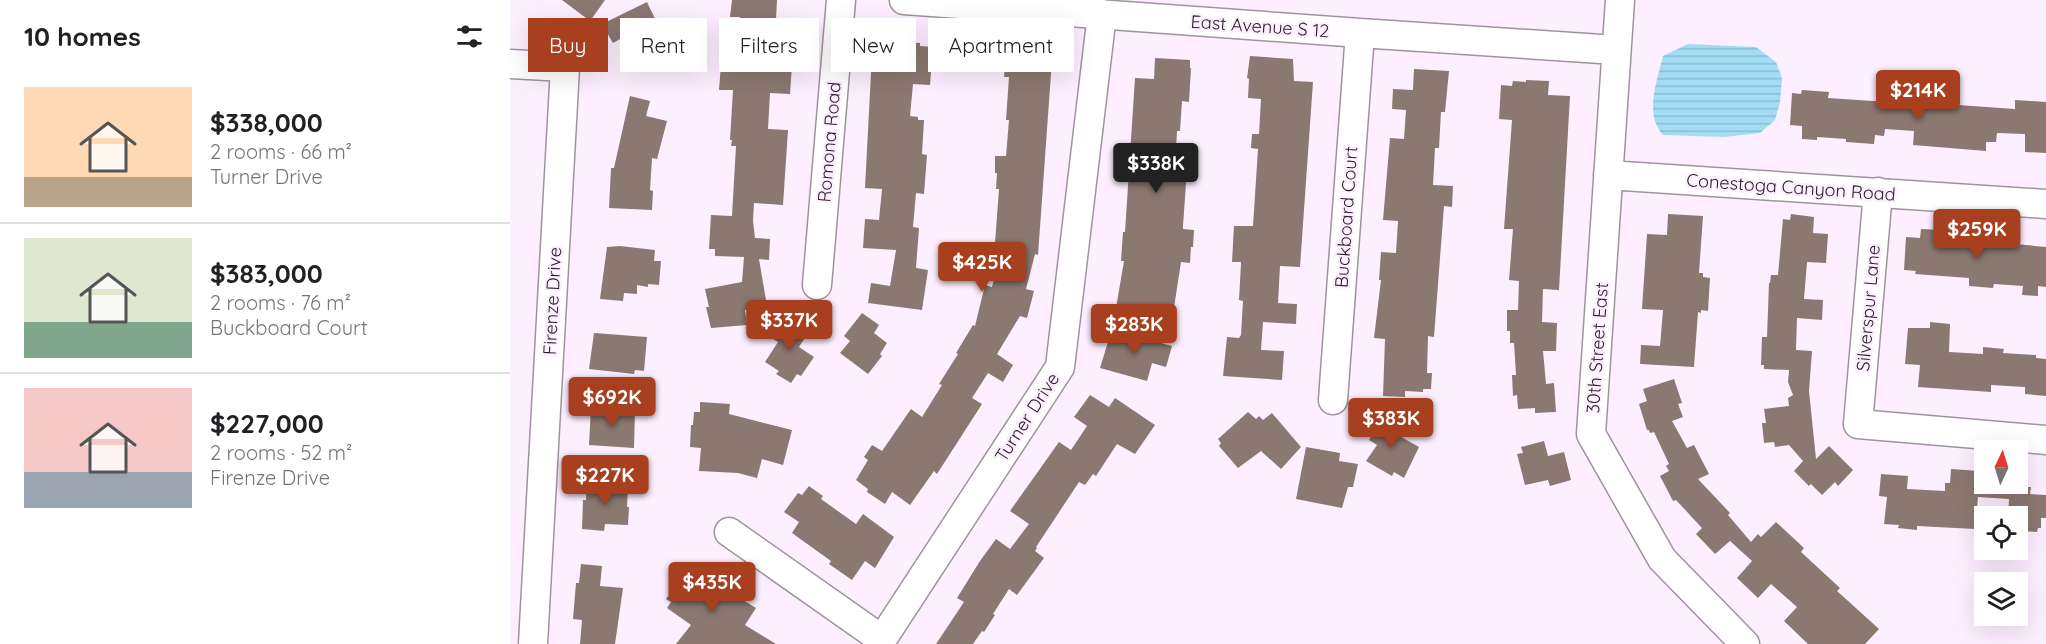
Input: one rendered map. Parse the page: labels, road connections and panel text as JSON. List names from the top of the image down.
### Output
{
  "streets": {
    "street": [
      "East Avenue S 12",
      "Romona Road",
      "Conestoga Canyon Road",
      "Buckboard Court",
      "Firenze Drive",
      "Silverspur Lane",
      "30th Street East",
      "Turner Drive"
    ]
  },
  "crossings": [
    ["East Avenue S 12", "Buckboard Court"],
    ["East Avenue S 12", "30th Street East"],
    ["East Avenue S 12", "Turner Drive"],
    ["Conestoga Canyon Road", "Silverspur Lane"],
    ["Conestoga Canyon Road", "30th Street East"]
  ],
  "north": "top",
  "page": {
    "heading": "10 homes",
    "chip": [
      "Buy",
      "Rent",
      "Filters",
      "New",
      "Apartment"
    ],
    "price": [
      "$214K",
      "$338K",
      "$259K",
      "$425K",
      "$337K",
      "$283K",
      "$692K",
      "$383K",
      "$227K",
      "$435K"
    ],
    "list": [
      {
        "name": "$338,000",
        "note": "2 rooms · 66 m² · Turner Drive"
      },
      {
        "name": "$383,000",
        "note": "2 rooms · 76 m² · Buckboard Court"
      },
      {
        "name": "$227,000",
        "note": "2 rooms · 52 m² · Firenze Drive"
      }
    ]
  }
}
